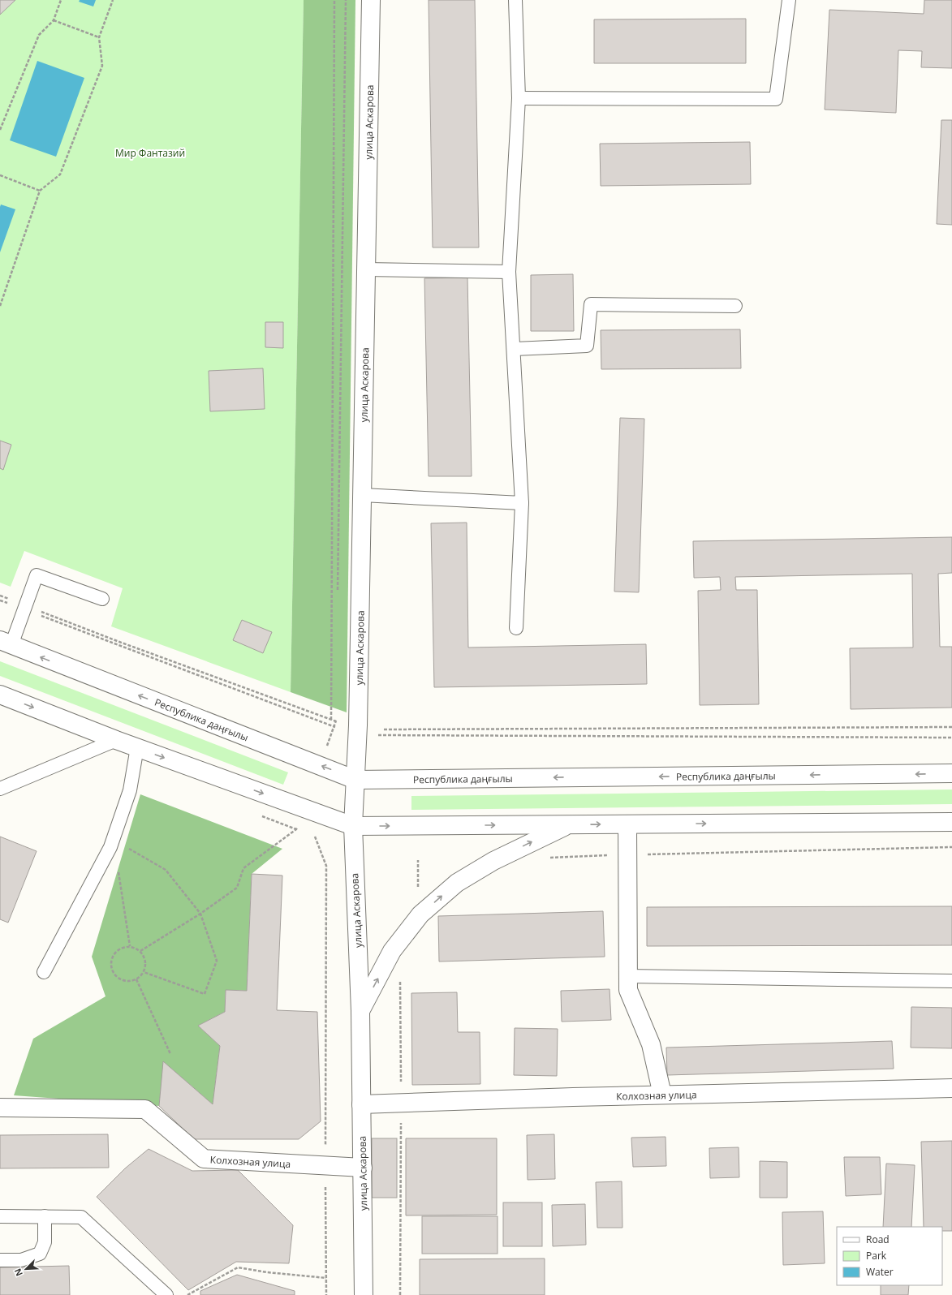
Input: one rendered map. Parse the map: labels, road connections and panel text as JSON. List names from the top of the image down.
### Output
{
  "streets": {
    "main road": ["улица Аскарова", "Республика даңғылы", "Колхозная улица"]
  },
  "crossings": [
    ["улица Аскарова", "Республика даңғылы"],
    ["улица Аскарова", "Колхозная улица"]
  ],
  "parks": ["Мир Фантазий"],
  "legend": ["Road", "Park", "Water"],
  "north": "bottom left"
}
